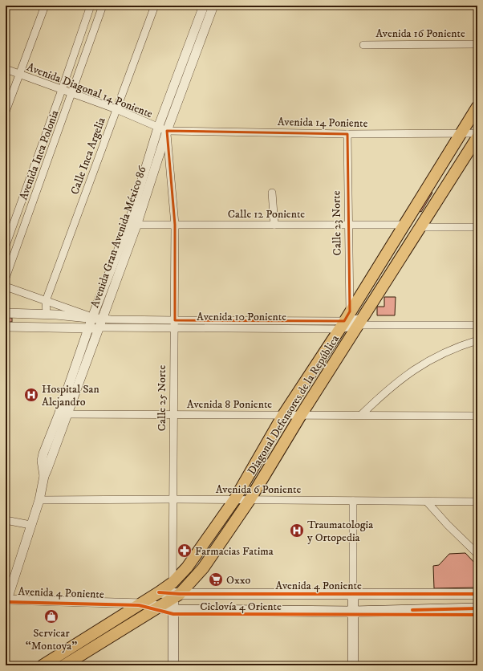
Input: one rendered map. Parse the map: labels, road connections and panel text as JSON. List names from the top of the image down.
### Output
{
  "streets": {
    "main road": ["Calle 25 Norte", "Diagonal Defensores de la República", "Avenida 4 Poniente"],
    "street": [
      "Avenida 16 Poniente",
      "Avenida Diagonal 14 Poniente",
      "Avenida 14 Poniente",
      "Avenida Inca Polonia",
      "Calle Inca Argelia",
      "Calle 12 Poniente",
      "Calle 23 Norte",
      "Avenida Gran Avenida México 86",
      "Avenida 10 Poniente",
      "Avenida 8 Poniente",
      "Avenida 6 Poniente"
    ],
    "cycle path": ["Ciclovía 4 Oriente"]
  },
  "crossings": [
    ["Avenida Diagonal 14 Poniente", "Avenida 14 Poniente"],
    ["Avenida Diagonal 14 Poniente", "Avenida Inca Polonia"],
    ["Avenida Diagonal 14 Poniente", "Calle Inca Argelia"],
    ["Avenida Diagonal 14 Poniente", "Avenida Gran Avenida México 86"],
    ["Avenida Diagonal 14 Poniente", "Calle 25 Norte"],
    ["Avenida 14 Poniente", "Calle 23 Norte"],
    ["Avenida 14 Poniente", "Avenida Gran Avenida México 86"],
    ["Avenida 14 Poniente", "Calle 25 Norte"],
    ["Avenida 14 Poniente", "Diagonal Defensores de la República"],
    ["Calle Inca Argelia", "Avenida 10 Poniente"],
    ["Calle 12 Poniente", "Calle 23 Norte"],
    ["Calle 12 Poniente", "Avenida Gran Avenida México 86"],
    ["Calle 12 Poniente", "Calle 25 Norte"],
    ["Calle 12 Poniente", "Diagonal Defensores de la República"],
    ["Calle 23 Norte", "Avenida 10 Poniente"],
    ["Calle 23 Norte", "Diagonal Defensores de la República"],
    ["Avenida Gran Avenida México 86", "Avenida 10 Poniente"],
    ["Avenida Gran Avenida México 86", "Calle 25 Norte"],
    ["Avenida Gran Avenida México 86", "Avenida 8 Poniente"],
    ["Avenida Gran Avenida México 86", "Avenida 6 Poniente"],
    ["Avenida Gran Avenida México 86", "Avenida 4 Poniente"],
    ["Avenida 10 Poniente", "Calle 25 Norte"],
    ["Avenida 10 Poniente", "Diagonal Defensores de la República"],
    ["Calle 25 Norte", "Avenida 8 Poniente"],
    ["Calle 25 Norte", "Diagonal Defensores de la República"],
    ["Calle 25 Norte", "Avenida 6 Poniente"],
    ["Calle 25 Norte", "Avenida 4 Poniente"],
    ["Avenida 8 Poniente", "Diagonal Defensores de la República"],
    ["Diagonal Defensores de la República", "Avenida 6 Poniente"],
    ["Diagonal Defensores de la República", "Avenida 4 Poniente"]
  ],
  "places": {
    "hospital": ["Hospital San Alejandro", "Traumatologia y Ortopedia"],
    "pharmacy": ["Farmacias Fatima"],
    "supermarket": ["Oxxo"],
    "shop": ["Servicar “Montoya”"]
  }
}
